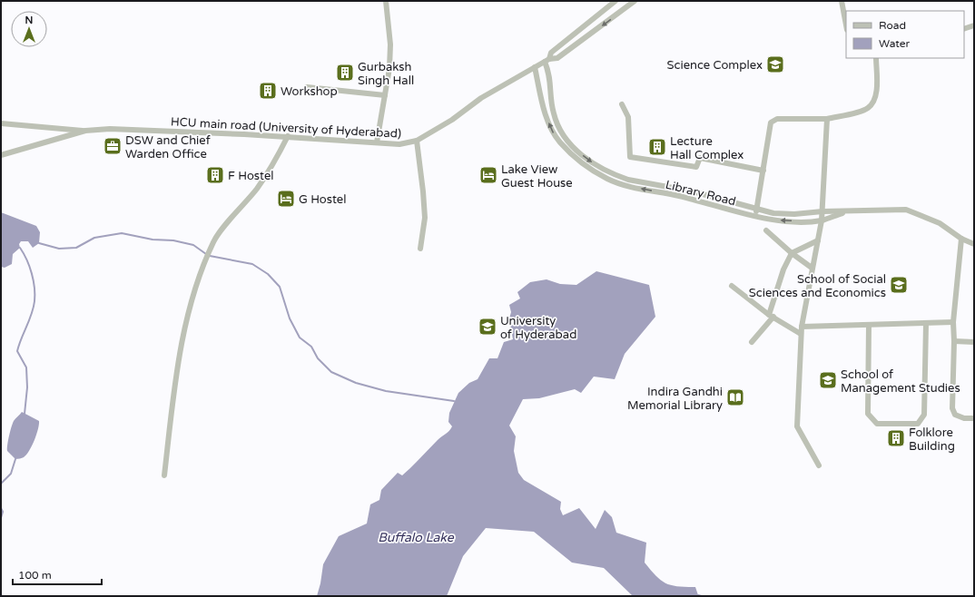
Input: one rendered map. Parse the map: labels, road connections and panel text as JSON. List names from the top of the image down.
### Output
{
  "streets": {
    "street": ["HCU main road (University of Hyderabad)", "Library Road"]
  },
  "crossings": [
    ["HCU main road (University of Hyderabad)", "Library Road"]
  ],
  "one_way": ["Library Road"],
  "water": ["Buffalo Lake"],
  "places": {
    "school or university": [
      "Science Complex",
      "School of Social Sciences and Economics",
      "University of Hyderabad",
      "School of Management Studies"
    ],
    "building": [
      "Gurbaksh Singh Hall",
      "Workshop",
      "Lecture Hall Complex",
      "F Hostel",
      "Folklore Building"
    ],
    "office": ["DSW and Chief Warden Office"],
    "hotel": ["Lake View Guest House", "G Hostel"],
    "library": ["Indira Gandhi Memorial Library"]
  },
  "legend": ["Road", "Water"],
  "scale_bar": "100 m",
  "north": "top"
}
